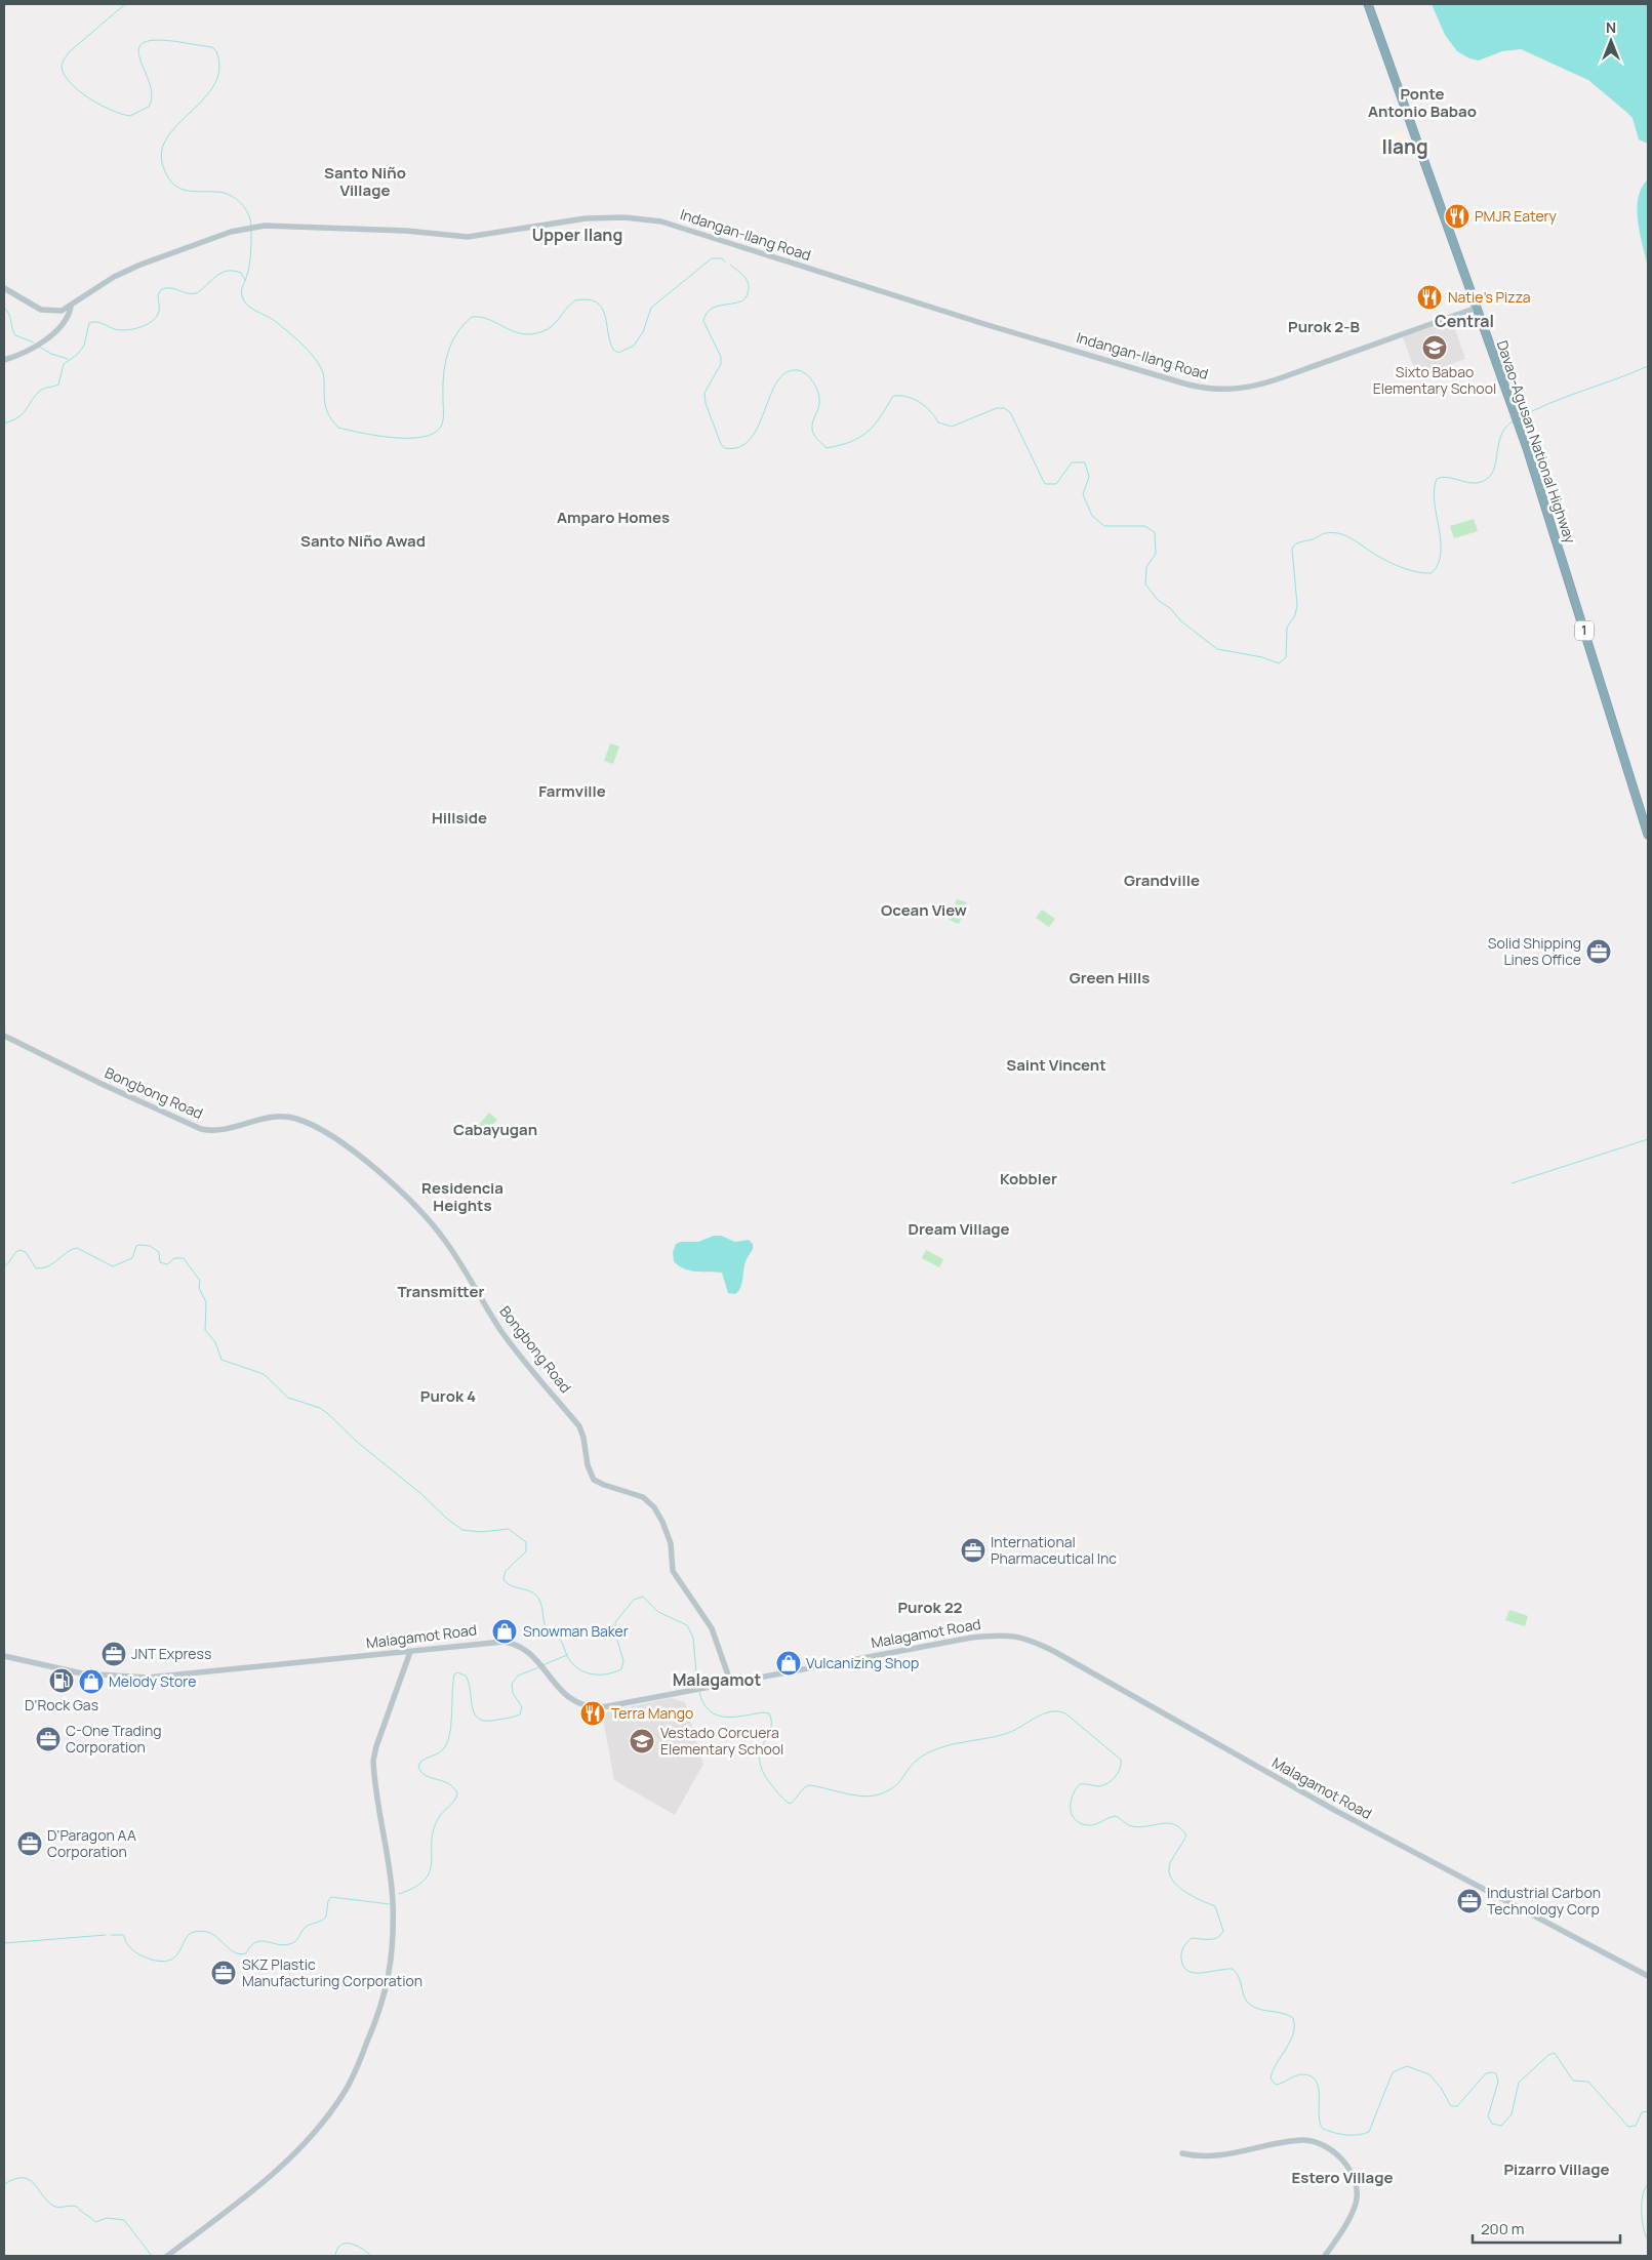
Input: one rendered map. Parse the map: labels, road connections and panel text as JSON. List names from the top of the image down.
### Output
{
  "streets": {
    "highway": ["Davao-Agusan National Highway", "1"],
    "street": ["Indangan-Ilang Road", "Bongbong Road", "Malagamot Road"]
  },
  "crossings": [
    ["Indangan-Ilang Road", "Davao-Agusan National Highway"],
    ["Bongbong Road", "Malagamot Road"]
  ],
  "districts": [
    "Ponte Antonio Babao",
    "Ilang",
    "Santo Niño Village",
    "Upper Ilang",
    "Central",
    "Purok 2-B",
    "Amparo Homes",
    "Santo Niño Awad",
    "Farmville",
    "Hillside",
    "Grandville",
    "Ocean View",
    "Green Hills",
    "Saint Vincent",
    "Cabayugan",
    "Kobbler",
    "Residencia Heights",
    "Dream Village",
    "Transmitter",
    "Purok 4",
    "Purok 22",
    "Malagamot",
    "Pizarro Village",
    "Estero Village"
  ],
  "places": {
    "restaurant": ["PMJR Eatery", "Natie's Pizza", "Terra Mango"],
    "school or university": ["Sixto Babao Elementary School", "Vestado Corcuera Elementary School"],
    "office": [
      "Solid Shipping Lines Office",
      "International Pharmaceutical Inc",
      "JNT Express",
      "C-One Trading Corporation",
      "D'Paragon AA Corporation",
      "Industrial Carbon Technology Corp",
      "SKZ Plastic Manufacturing Corporation"
    ],
    "shop": ["Snowman Baker", "Vulcanizing Shop", "Melody Store"],
    "fuel station": ["D'Rock Gas"]
  },
  "scale_bar": "200 m",
  "north": "top"
}
